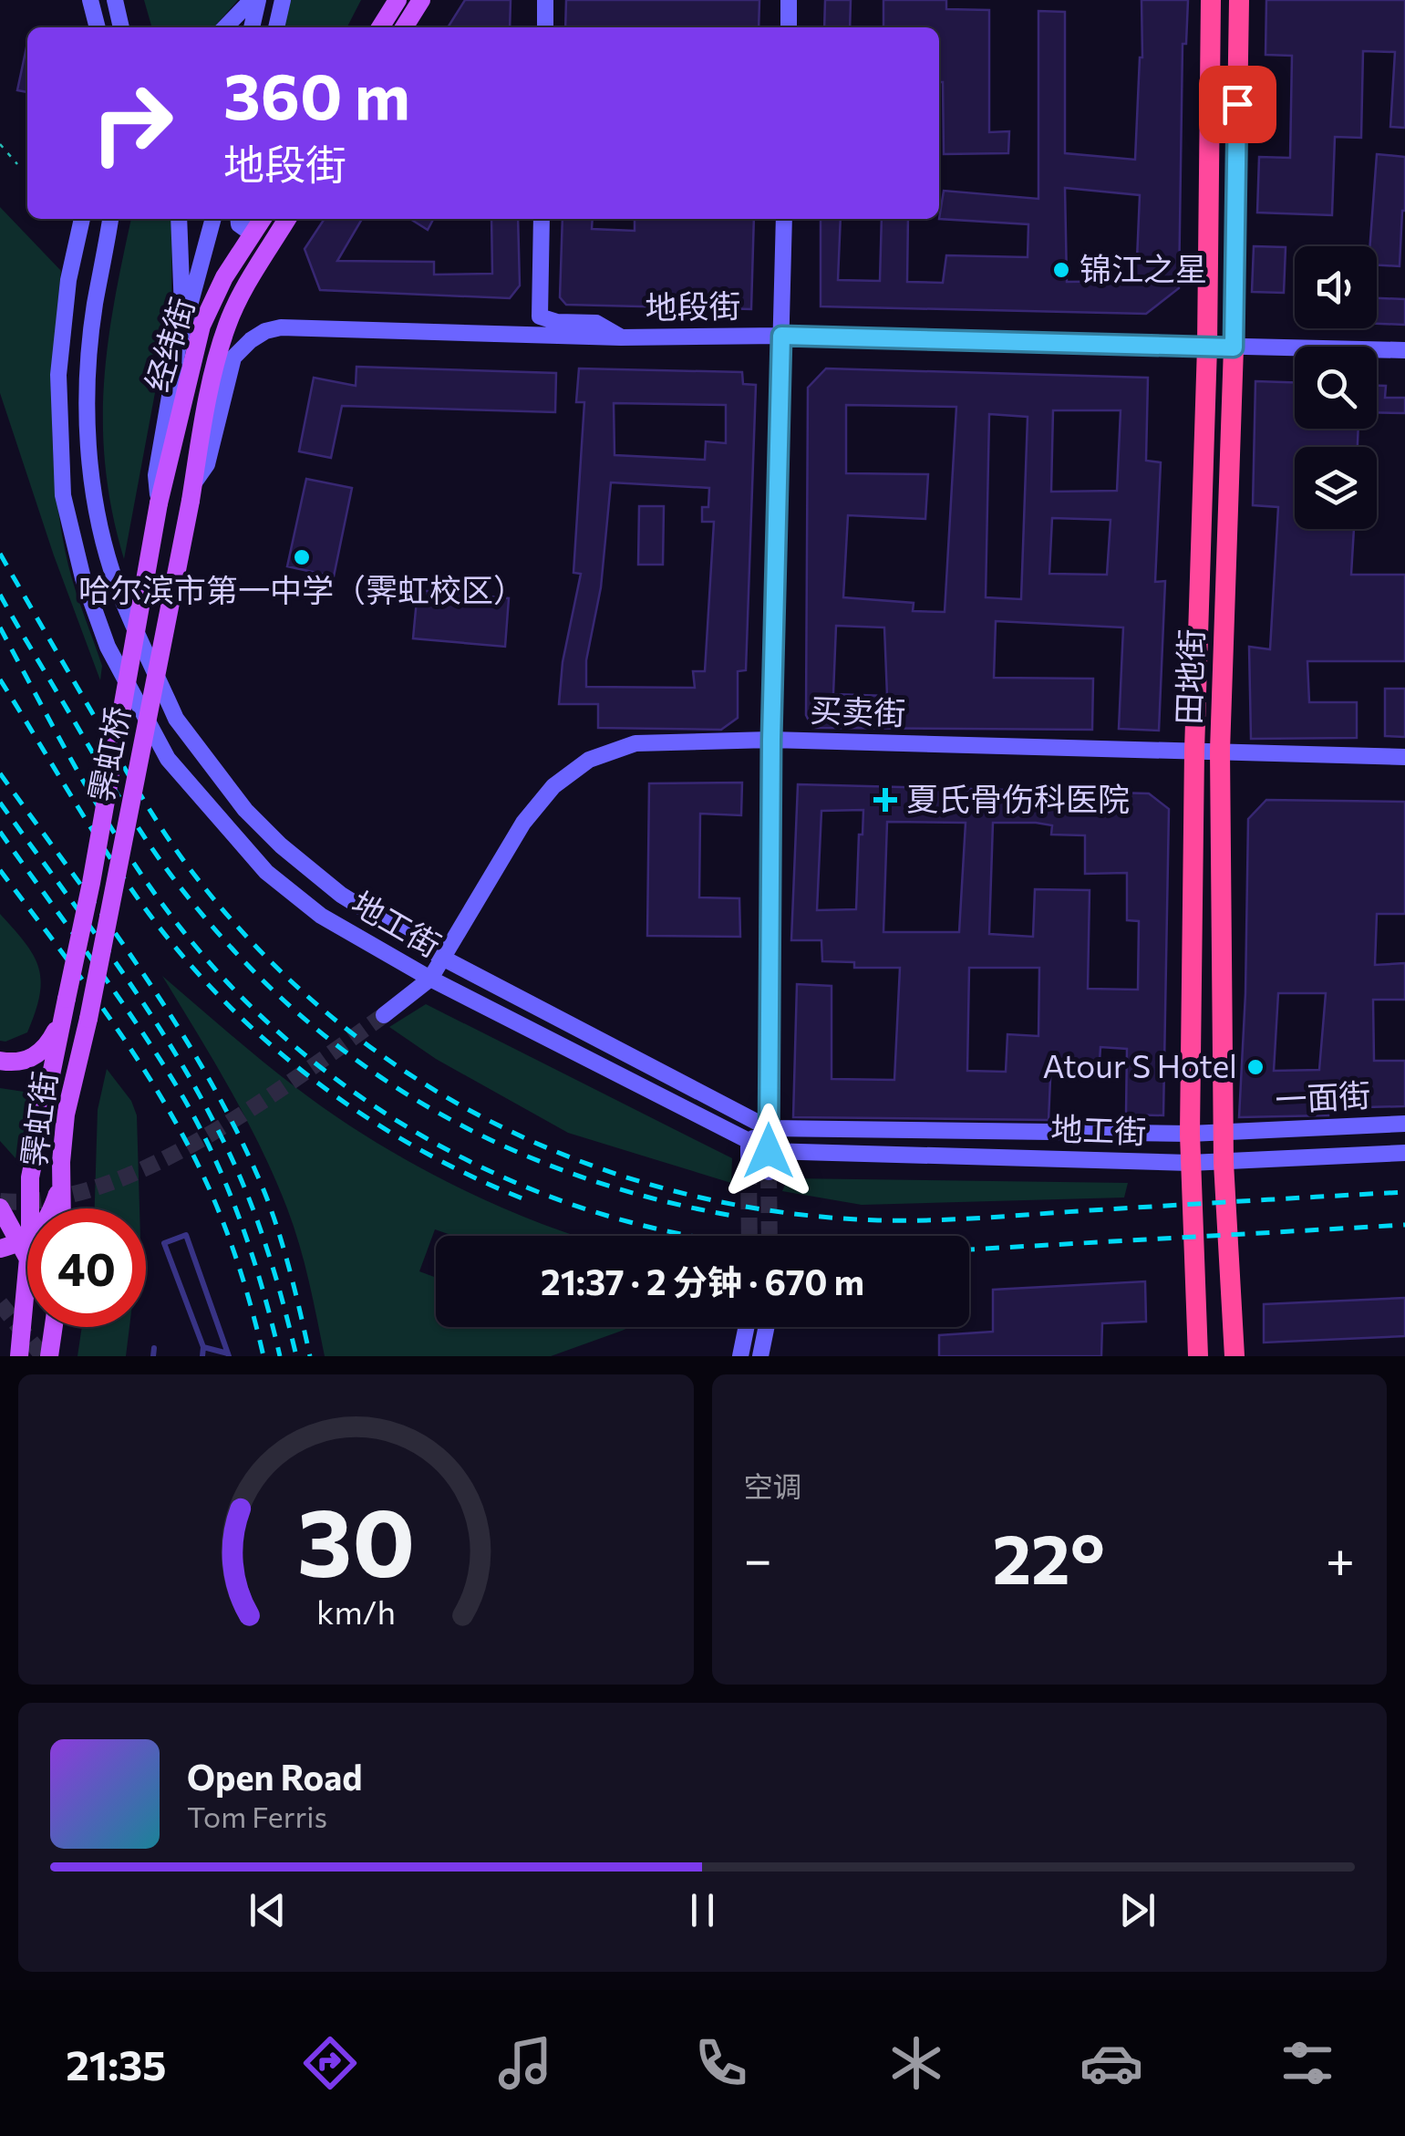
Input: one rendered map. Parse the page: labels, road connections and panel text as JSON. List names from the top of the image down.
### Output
{
  "streets": {
    "highway": ["田地街"],
    "main road": [
      "地段街",
      "经纬街",
      "买卖街",
      "霁虹桥",
      "地工街",
      "一面街",
      "霁虹街"
    ]
  },
  "crossings": [
    ["地段街", "经纬街"],
    ["地段街", "田地街"],
    ["地段街", "霁虹桥"],
    ["经纬街", "霁虹桥"],
    ["田地街", "买卖街"],
    ["田地街", "地工街"],
    ["田地街", "一面街"],
    ["买卖街", "地工街"],
    ["霁虹桥", "霁虹街"],
    ["地工街", "一面街"]
  ],
  "places": {
    "other": ["锦江之星", "哈尔滨市第一中学（霁虹校区）", "Atour S Hotel"],
    "health": ["夏氏骨伤科医院"]
  },
  "page": {
    "turn": ["360 m", "地段街"],
    "limit": "40",
    "trip": "21:37 · 2 分钟 · 670 m",
    "tile": "空调",
    "heat": ["−", "22°", "+"],
    "song": ["Open Road", "Tom Ferris"],
    "tabs": "21:35",
    "gauge": ["30", "km/h"]
  }
}
